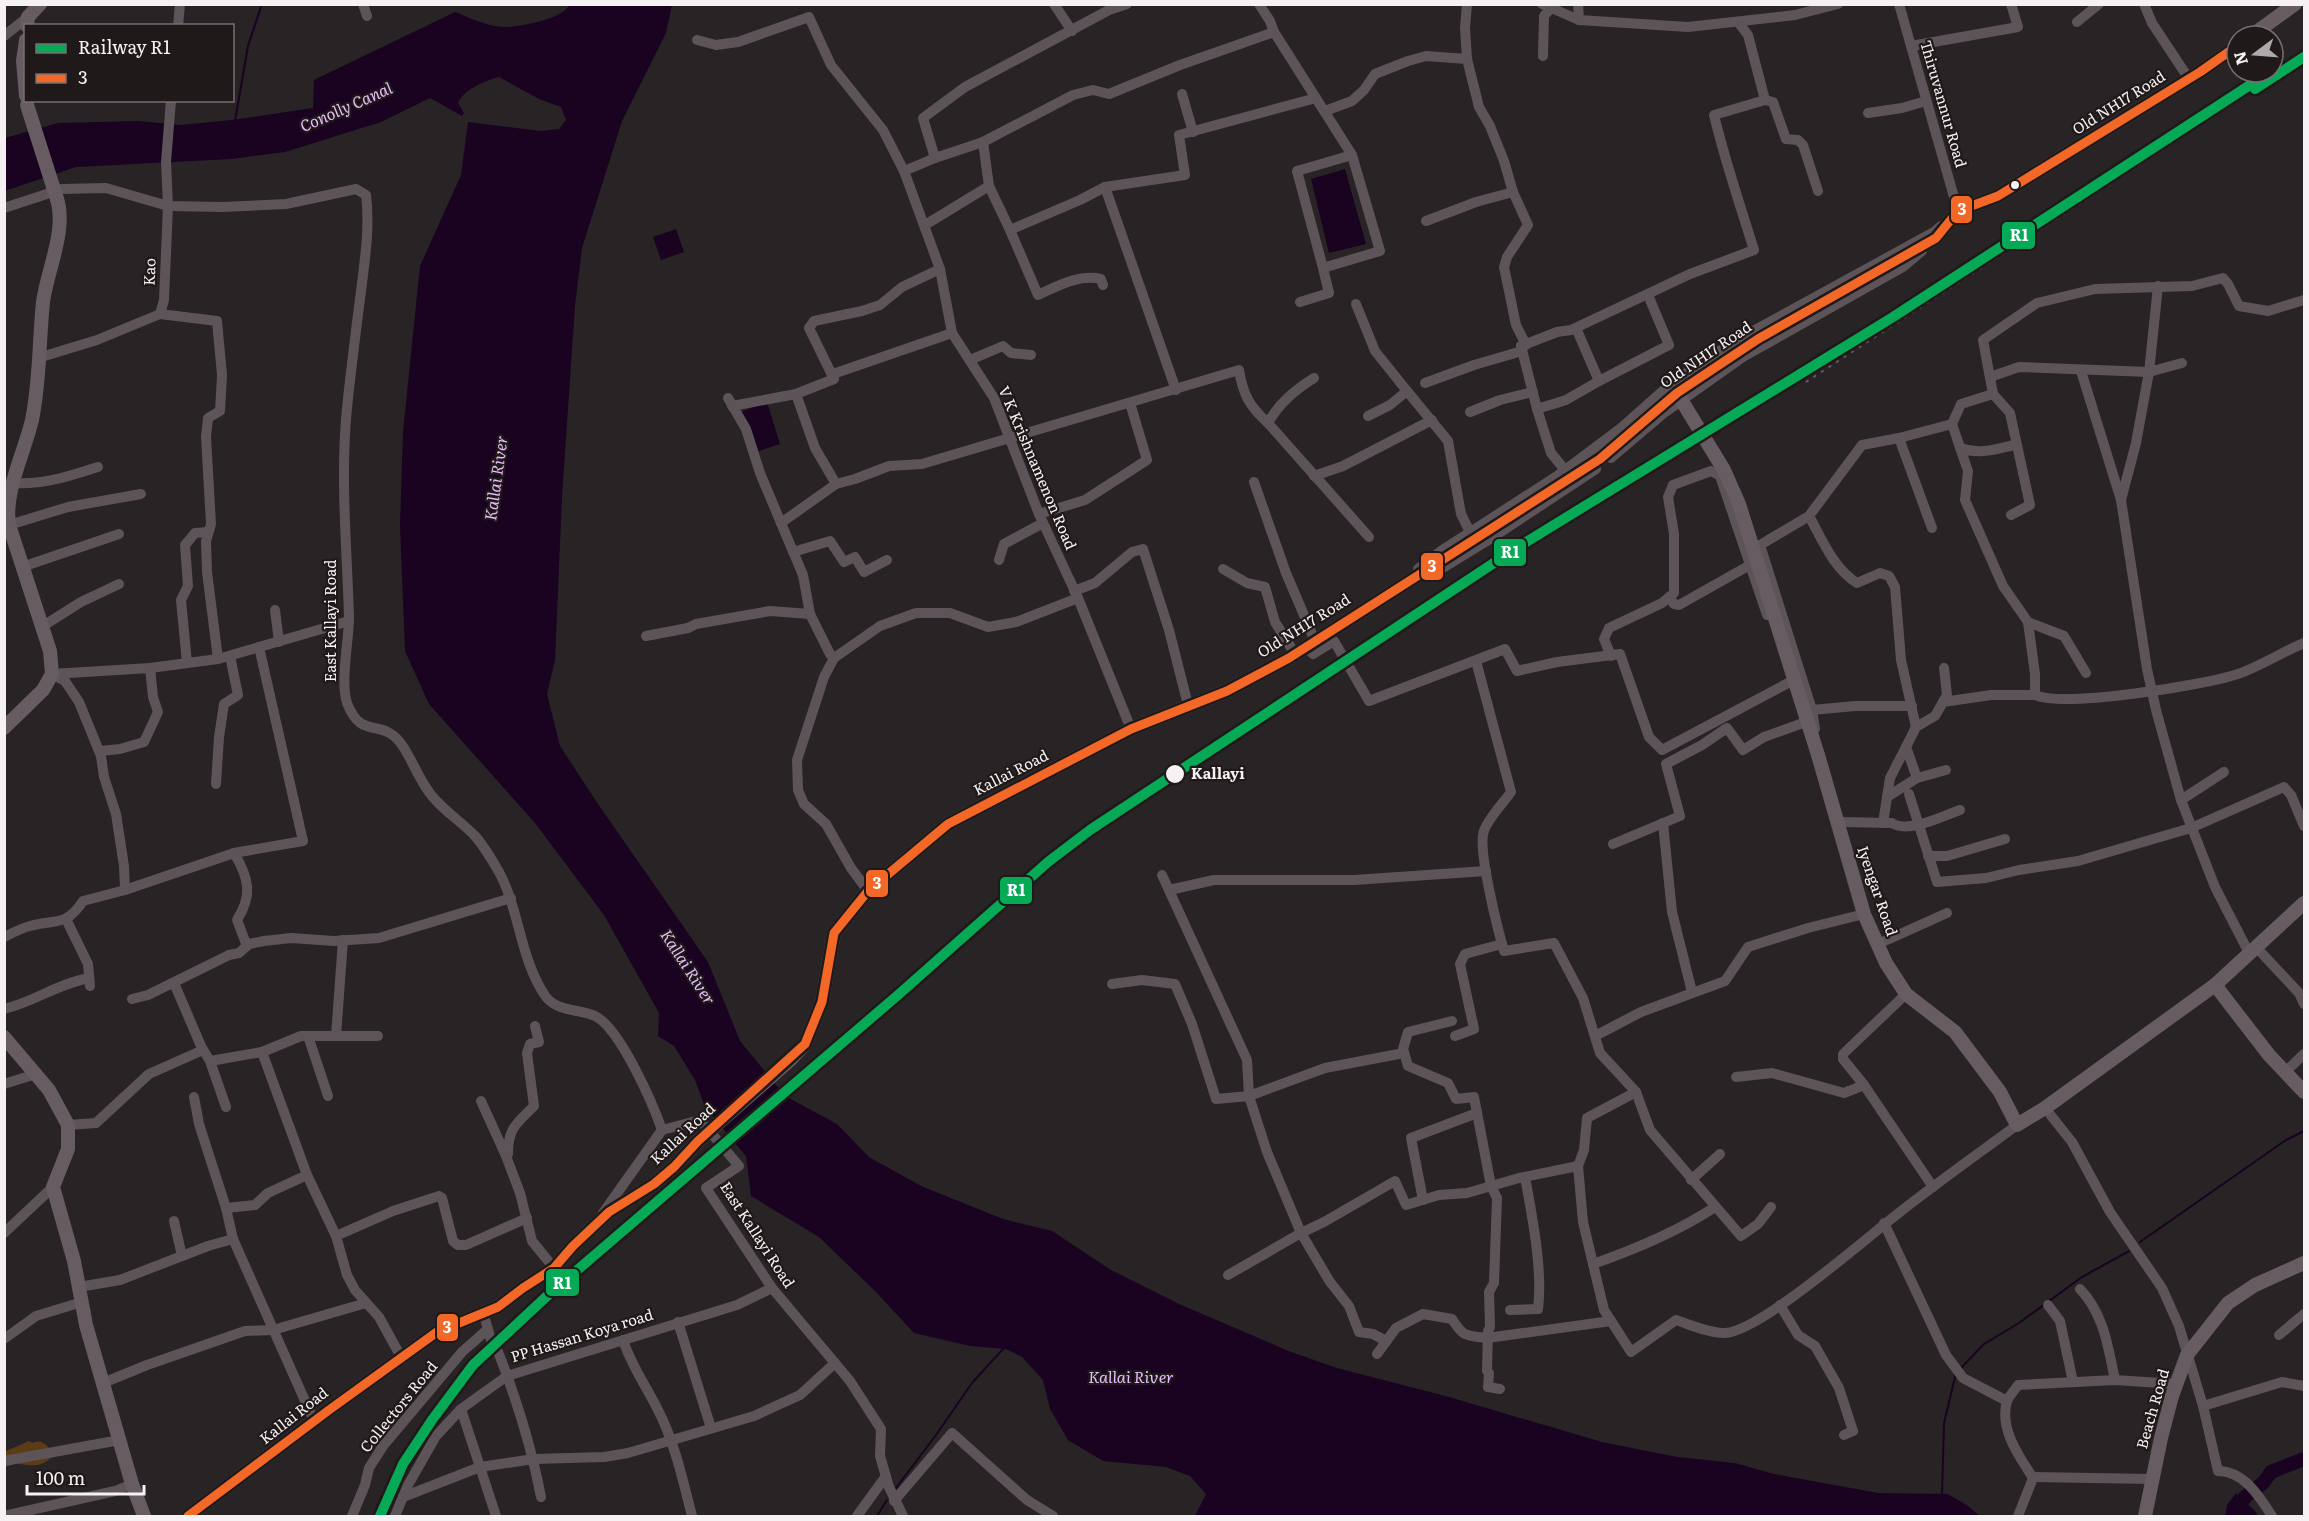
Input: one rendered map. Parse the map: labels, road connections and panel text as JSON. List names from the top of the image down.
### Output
{
  "streets": {
    "main road": [
      "Old NH17 Road",
      "Kallai Road",
      "Iyengar Road",
      "Beach Road"
    ],
    "street": [
      "Thiruvannur Road",
      "Kao",
      "V K Krishnamenon Road",
      "East Kallayi Road",
      "PP Hassan Koya road",
      "Collectors Road"
    ]
  },
  "crossings": [
    ["Old NH17 Road", "Thiruvannur Road"],
    ["Old NH17 Road", "V K Krishnamenon Road"],
    ["Old NH17 Road", "Kallai Road"],
    ["Old NH17 Road", "Iyengar Road"],
    ["Kao", "East Kallayi Road"],
    ["V K Krishnamenon Road", "Kallai Road"],
    ["East Kallayi Road", "PP Hassan Koya road"]
  ],
  "water": ["Conolly Canal", "Kallai River"],
  "places": ["Kallayi"],
  "lines": ["transit line 3", "rail line R1"],
  "legend": ["Railway R1", "3"],
  "scale_bar": "100 m",
  "north": "left"
}
